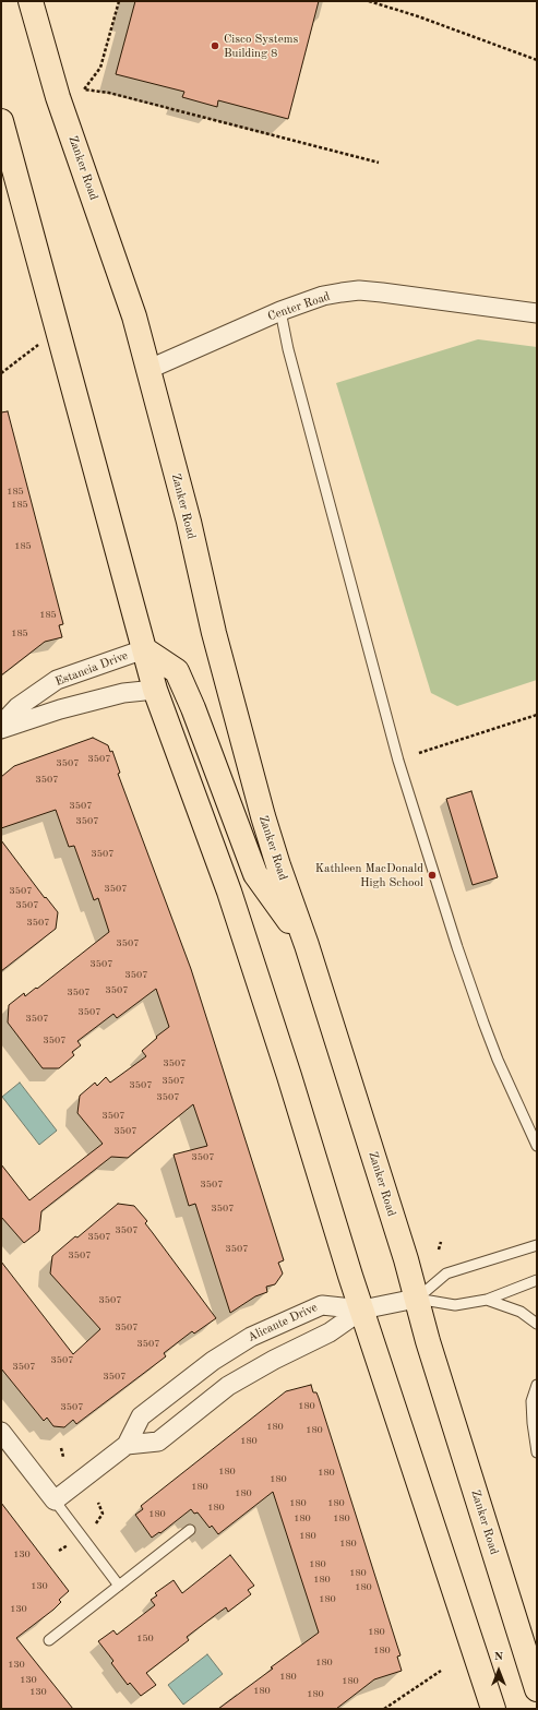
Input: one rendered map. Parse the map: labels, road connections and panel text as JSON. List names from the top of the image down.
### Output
{
  "streets": {
    "main road": ["Zanker Road"],
    "street": ["Center Road", "Estancia Drive", "Alicante Drive"]
  },
  "crossings": [
    ["Zanker Road", "Center Road"]
  ],
  "places": ["Cisco Systems Building 8", "Kathleen MacDonald High School"],
  "house_numbers": [
    "185",
    "185",
    "185",
    "185",
    "185",
    "3507",
    "3507",
    "3507",
    "3507",
    "3507",
    "3507",
    "3507",
    "3507",
    "3507",
    "3507",
    "3507",
    "3507",
    "3507",
    "3507",
    "3507",
    "3507",
    "3507",
    "3507",
    "3507",
    "3507",
    "3507",
    "3507",
    "3507",
    "3507",
    "3507",
    "3507",
    "3507",
    "3507",
    "3507",
    "3507",
    "3507",
    "3507",
    "3507",
    "3507",
    "3507",
    "3507",
    "3507",
    "180",
    "3507",
    "180",
    "180",
    "180",
    "180",
    "180",
    "180",
    "180",
    "180",
    "180",
    "180",
    "180",
    "180",
    "180",
    "180",
    "180",
    "180",
    "130",
    "180",
    "180",
    "180",
    "130",
    "180",
    "180",
    "130",
    "180",
    "150",
    "180",
    "180",
    "130",
    "180",
    "130",
    "180",
    "180",
    "130",
    "180"
  ],
  "north": "top"
}
